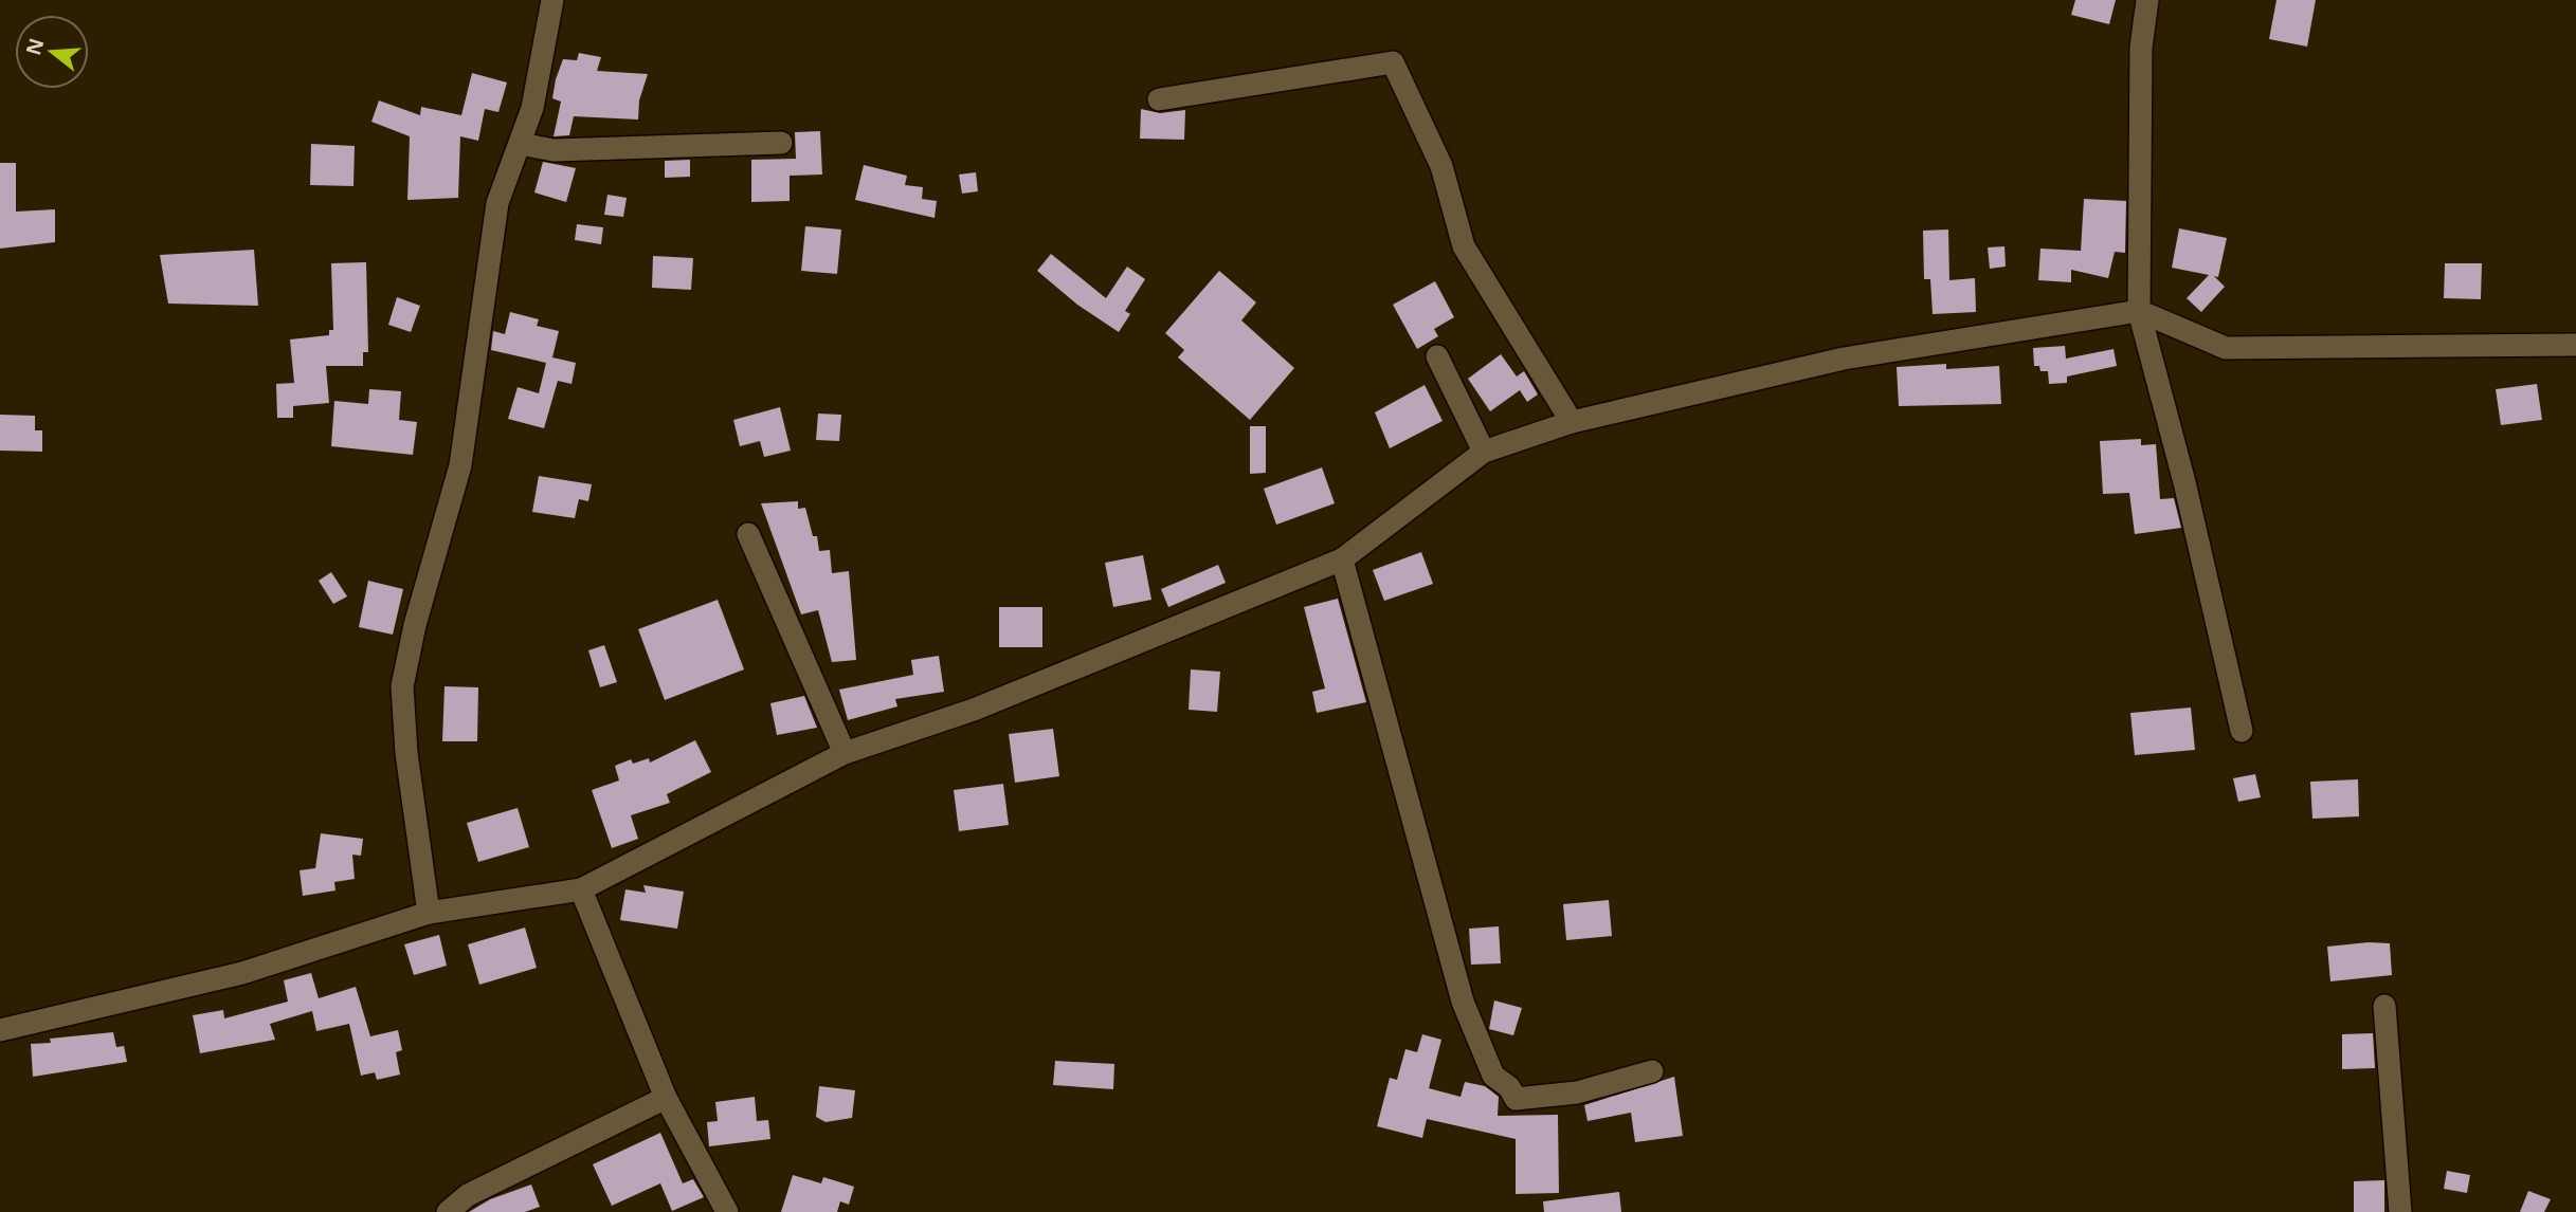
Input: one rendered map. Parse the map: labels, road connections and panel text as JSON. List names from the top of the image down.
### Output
{
  "north": "left"
}
